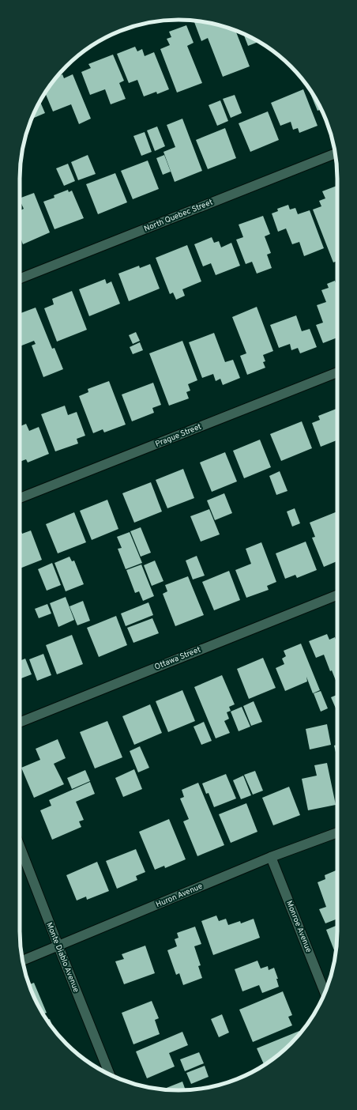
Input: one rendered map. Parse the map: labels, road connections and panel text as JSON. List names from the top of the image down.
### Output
{
  "streets": {
    "street": [
      "North Quebec Street",
      "Prague Street",
      "Ottawa Street",
      "Huron Avenue",
      "Monroe Avenue",
      "Monte Diablo Avenue"
    ]
  },
  "crossings": [
    ["Huron Avenue", "Monroe Avenue"],
    ["Huron Avenue", "Monte Diablo Avenue"]
  ]
}
